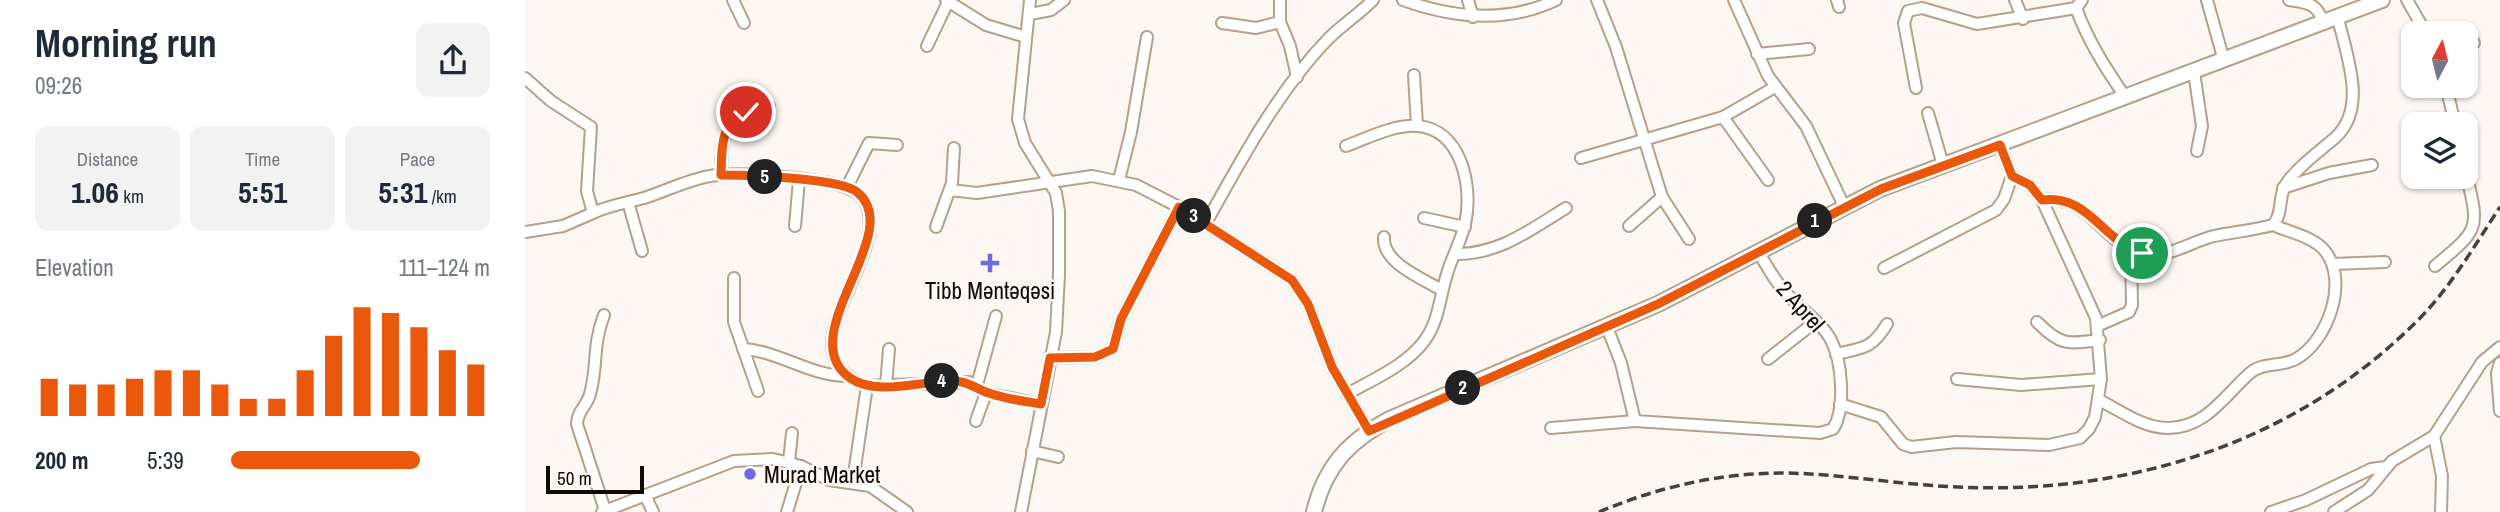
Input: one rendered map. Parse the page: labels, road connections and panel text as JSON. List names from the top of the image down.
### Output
{
  "streets": {
    "street": ["2 Aprel"]
  },
  "places": {
    "health": ["Tibb Məntəqəsi"],
    "other": ["Murad Market"]
  },
  "scale_bar": "50 m",
  "north": "top",
  "page": {
    "heading": ["Morning run", "09:26"],
    "stats": [
      ["Distance", "1.06 km"],
      ["Time", "5:51"],
      ["Pace", "5:31 /km"]
    ],
    "pins": [
      "5",
      "3",
      "1",
      "4",
      "2"
    ],
    "chart": ["Elevation", "111–124 m"],
    "list": [
      {
        "name": "200 m",
        "note": "5:39"
      }
    ],
    "scale": "50 m"
  }
}
